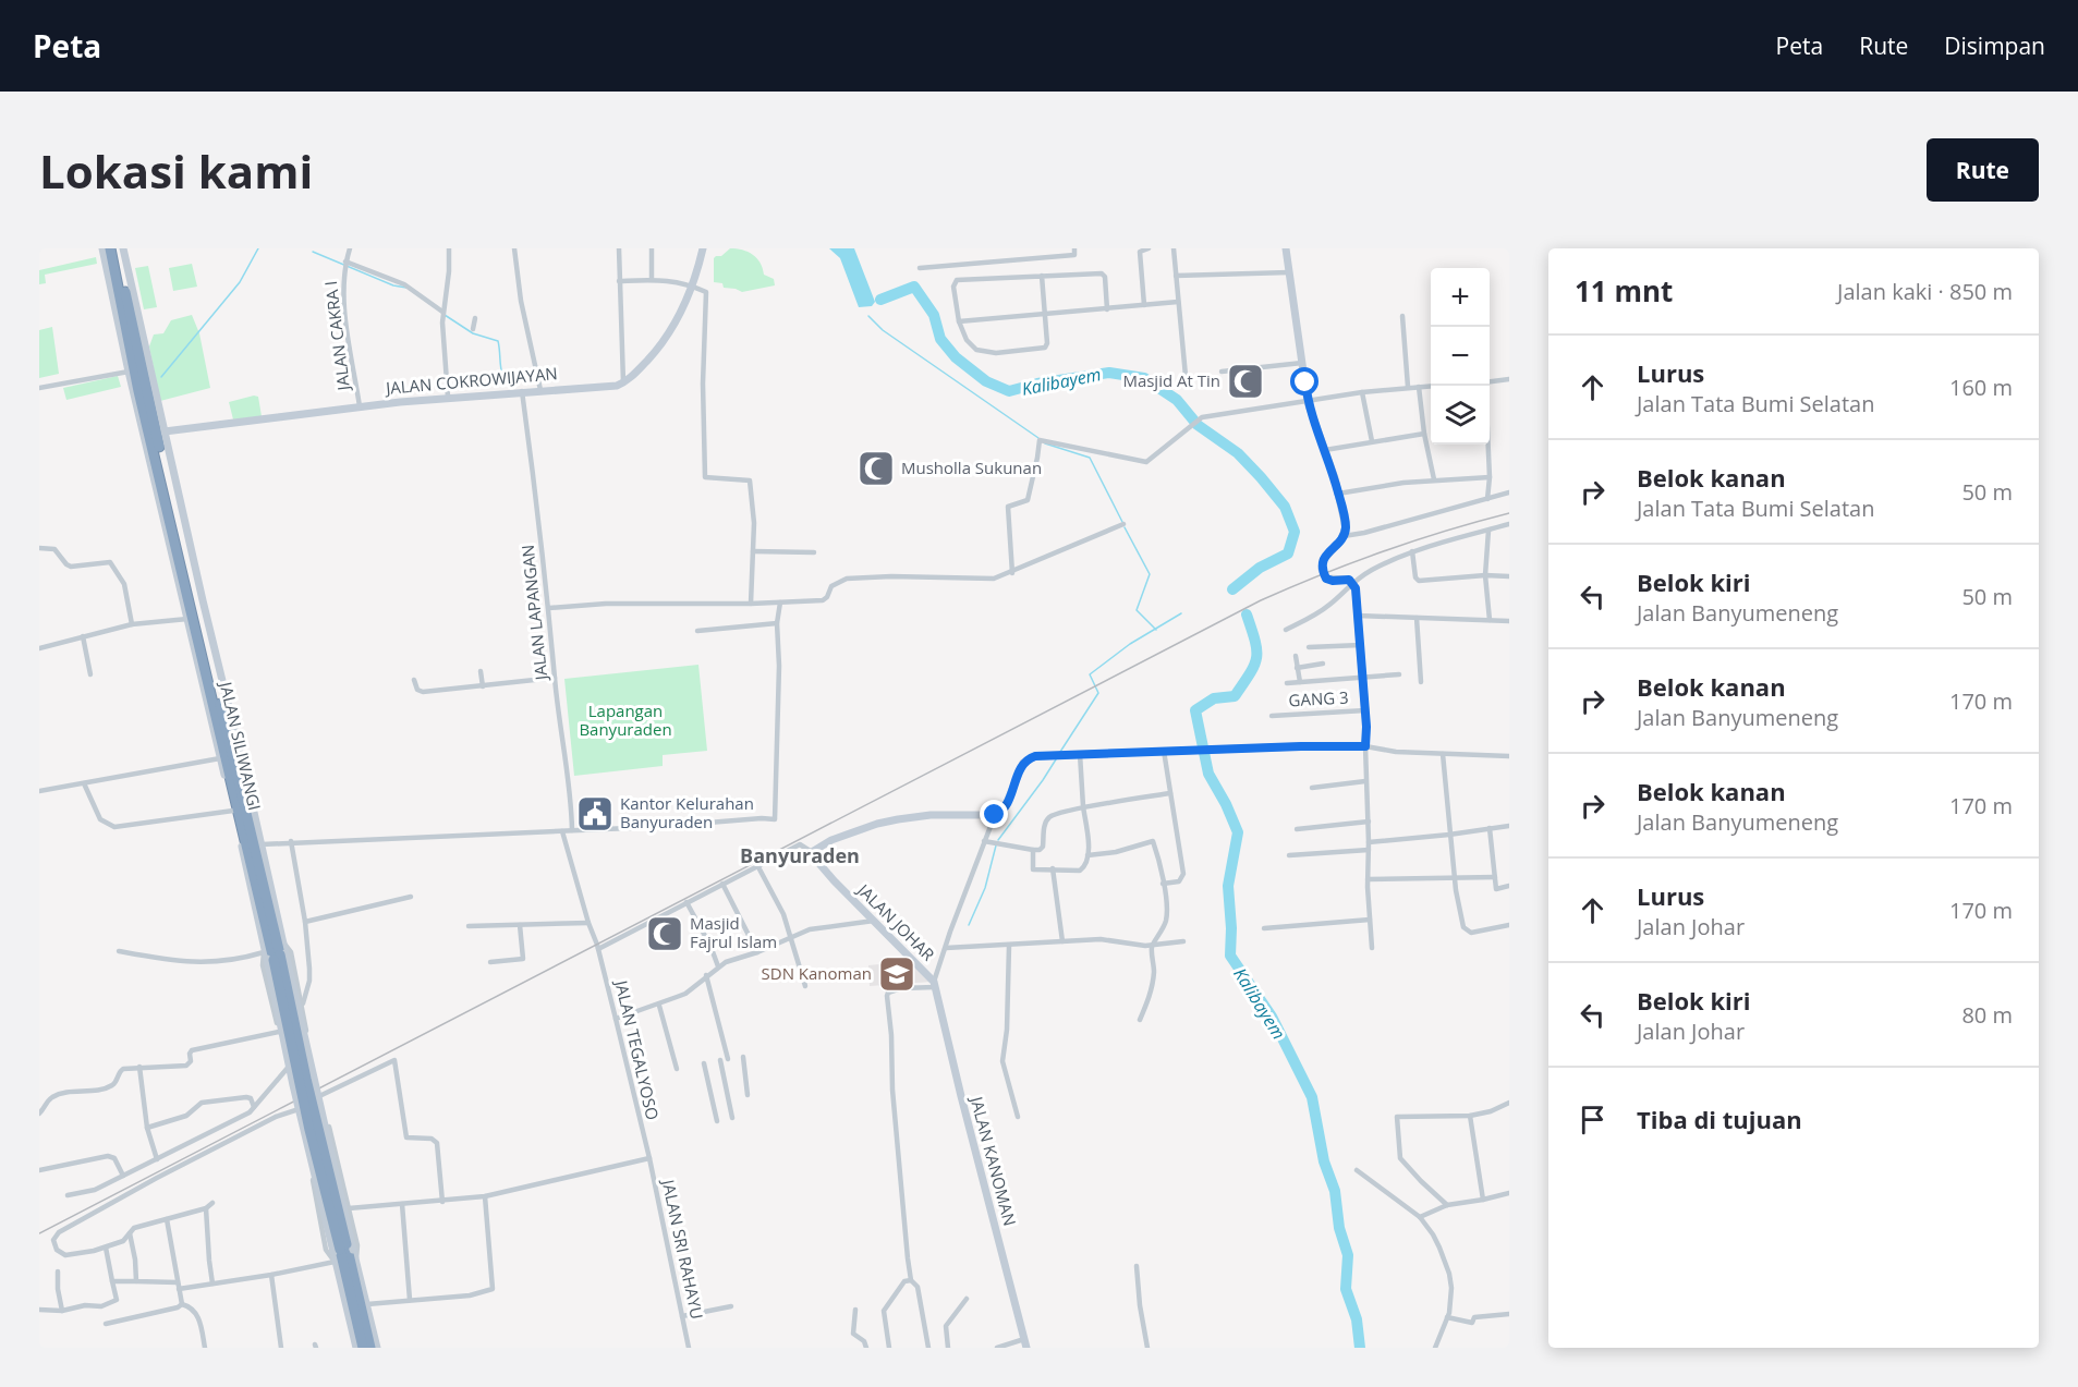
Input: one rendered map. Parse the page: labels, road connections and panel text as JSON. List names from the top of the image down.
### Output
{
  "streets": {
    "highway": ["JALAN SILIWANGI"],
    "street": [
      "JALAN CAKRA I",
      "JALAN COKROWIJAYAN",
      "JALAN LAPANGAN",
      "GANG 3",
      "JALAN JOHAR",
      "JALAN TEGALYOSO",
      "JALAN KANOMAN",
      "JALAN SRI RAHAYU"
    ]
  },
  "crossings": [
    ["JALAN CAKRA I", "JALAN COKROWIJAYAN"],
    ["JALAN COKROWIJAYAN", "JALAN LAPANGAN"],
    ["JALAN JOHAR", "JALAN KANOMAN"],
    ["JALAN TEGALYOSO", "JALAN SRI RAHAYU"]
  ],
  "districts": ["Banyuraden"],
  "water": ["Kalibayem"],
  "parks": ["Lapangan Banyuraden"],
  "places": {
    "mosque": ["Masjid At Tin", "Musholla Sukunan", "Masjid Fajrul Islam"],
    "public building": ["Kantor Kelurahan Banyuraden"],
    "school or university": ["SDN Kanoman"]
  },
  "page": {
    "header": "Peta",
    "nav": ["Peta", "Rute", "Disimpan"],
    "buttons": "Rute",
    "title": "Lokasi kami",
    "heading": ["11 mnt", "Jalan kaki · 850 m"],
    "map_buttons": ["+", "−"],
    "list": [
      ["Lurus", "Jalan Tata Bumi Selatan", "160 m"],
      ["Belok kanan", "Jalan Tata Bumi Selatan", "50 m"],
      ["Belok kiri", "Jalan Banyumeneng", "50 m"],
      ["Belok kanan", "Jalan Banyumeneng", "170 m"],
      ["Belok kanan", "Jalan Banyumeneng", "170 m"],
      ["Lurus", "Jalan Johar", "170 m"],
      ["Belok kiri", "Jalan Johar", "80 m"],
      "Tiba di tujuan"
    ]
  }
}
